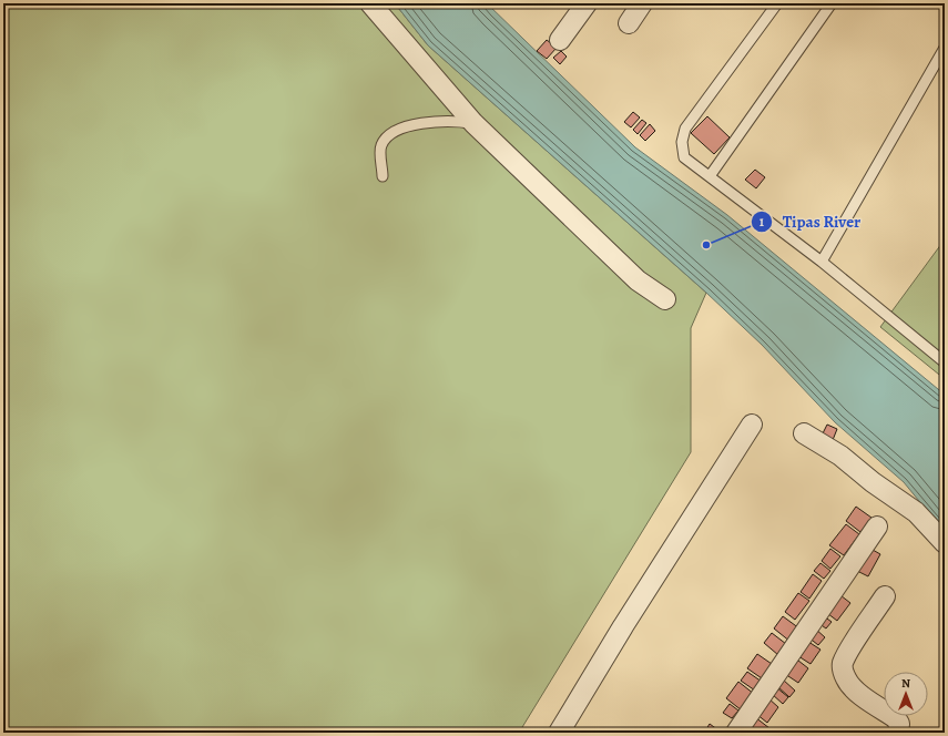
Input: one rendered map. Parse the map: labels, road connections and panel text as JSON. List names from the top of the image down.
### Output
{
  "places": ["Tipas River"],
  "north": "top"
}
